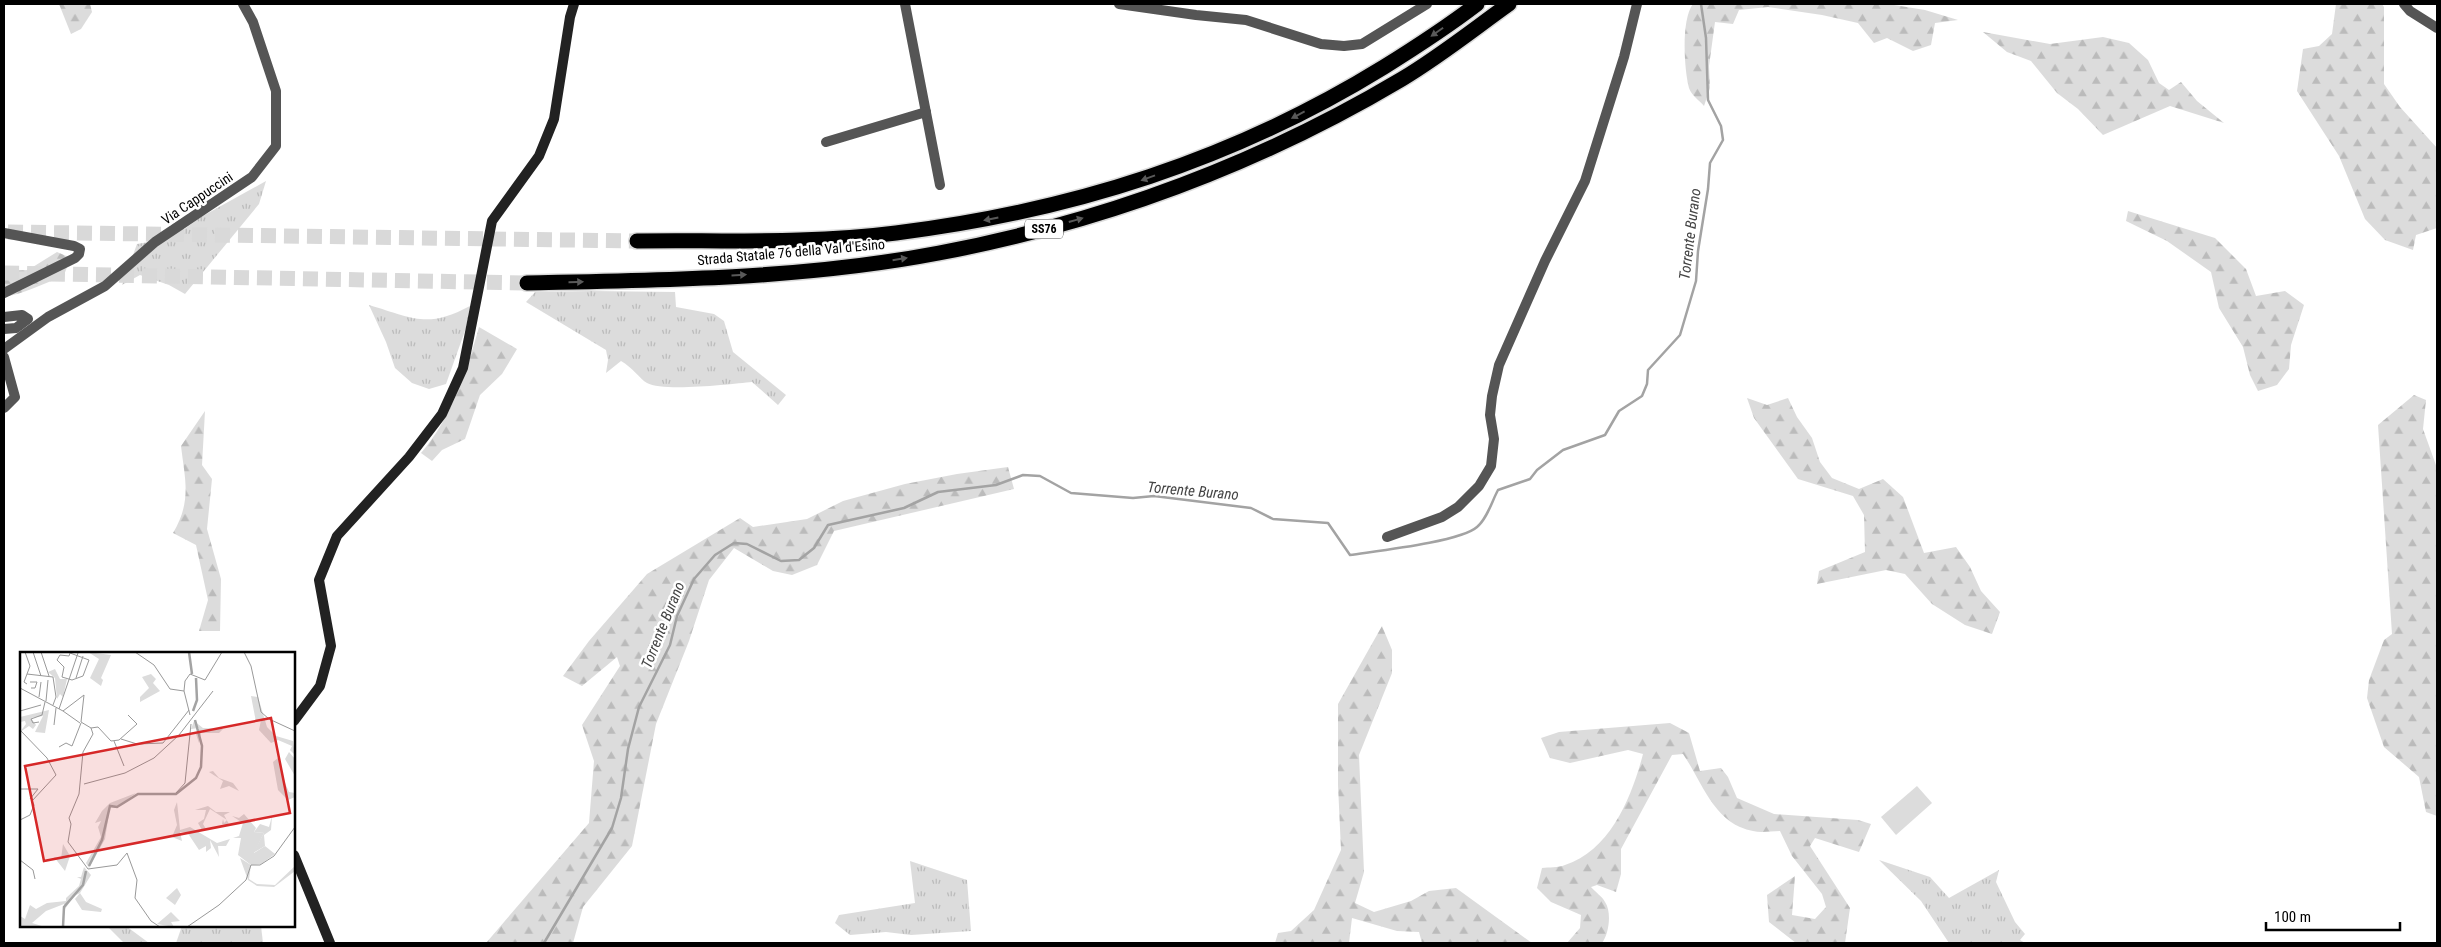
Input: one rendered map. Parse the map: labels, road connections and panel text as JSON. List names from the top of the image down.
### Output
{
  "streets": {
    "highway": ["SS76", "Strada Statale 76 della Val d'Esino"],
    "street": ["Via Cappuccini"]
  },
  "water": ["Torrente Burano"],
  "scale_bar": "100 m"
}
